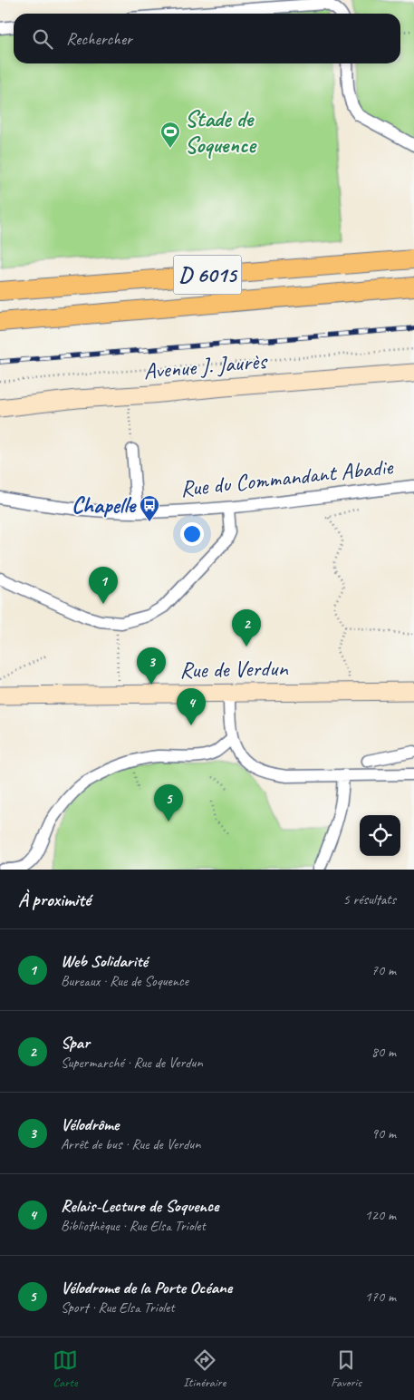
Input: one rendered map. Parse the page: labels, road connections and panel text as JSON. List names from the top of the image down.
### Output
{
  "streets": {
    "main road": ["D 6015", "Avenue J. Jaurès", "Rue de Verdun"],
    "street": ["Rue du Commandant Abadie"]
  },
  "places": {
    "sports": ["Stade de Soquence"],
    "bus stop": ["Chapelle"]
  },
  "page": {
    "search": "Rechercher",
    "pins": [
      "1",
      "2",
      "3",
      "4",
      "5"
    ],
    "heading": ["À proximité", "5 résultats"],
    "list": [
      {
        "mark": "1",
        "name": "Web Solidarité",
        "note": "Bureaux · Rue de Soquence",
        "value": "70 m"
      },
      {
        "mark": "2",
        "name": "Spar",
        "note": "Supermarché · Rue de Verdun",
        "value": "80 m"
      },
      {
        "mark": "3",
        "name": "Vélodrôme",
        "note": "Arrêt de bus · Rue de Verdun",
        "value": "90 m"
      },
      {
        "mark": "4",
        "name": "Relais-Lecture de Soquence",
        "note": "Bibliothèque · Rue Elsa Triolet",
        "value": "120 m"
      },
      {
        "mark": "5",
        "name": "Vélodrome de la Porte Océane",
        "note": "Sport · Rue Elsa Triolet",
        "value": "170 m"
      }
    ],
    "nav": ["Carte", "Itinéraire", "Favoris"]
  }
}
